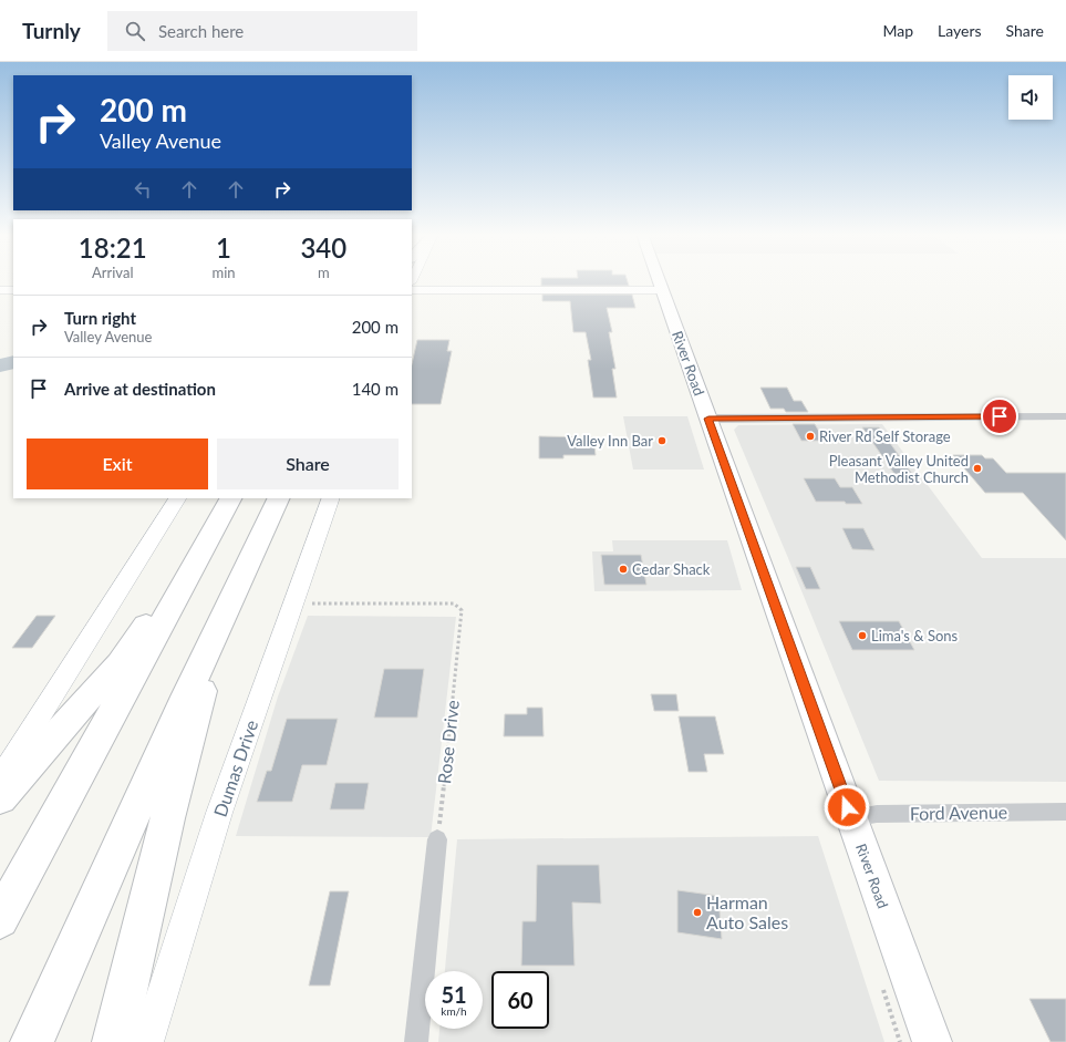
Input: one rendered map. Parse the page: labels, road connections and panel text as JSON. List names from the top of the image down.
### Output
{
  "streets": {
    "main road": ["River Road", "Dumas Drive"],
    "street": ["Ford Avenue"],
    "path": ["Rose Drive"]
  },
  "crossings": [
    ["River Road", "Ford Avenue"],
    ["Rose Drive", "Dumas Drive"]
  ],
  "places": [
    "River Rd Self Storage",
    "Valley Inn Bar",
    "Pleasant Valley United Methodist Church",
    "Cedar Shack",
    "Lima's & Sons",
    "Harman Auto Sales"
  ],
  "page": {
    "header": "Turnly",
    "search": "Search here",
    "nav": ["Map", "Layers", "Share"],
    "turn": ["200 m", "Valley Avenue"],
    "eta": [
      "18:21",
      "Arrival",
      "1",
      "min",
      "340",
      "m"
    ],
    "list": [
      {
        "name": "Turn right",
        "note": "Valley Avenue",
        "value": "200 m"
      },
      {
        "name": "Arrive at destination",
        "value": "140 m"
      }
    ],
    "buttons": ["Exit", "Share"],
    "speed": "51 km/h",
    "limit": "60"
  }
}
